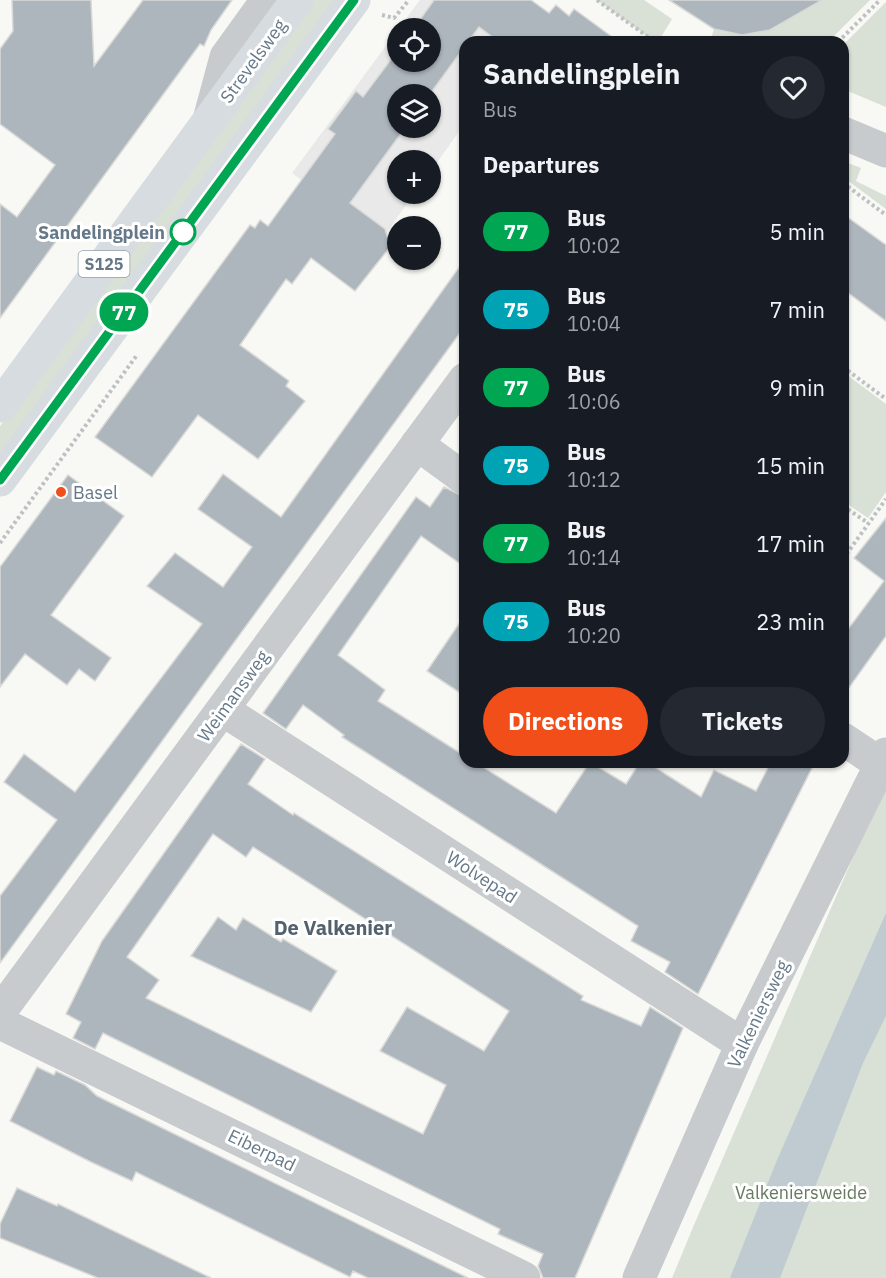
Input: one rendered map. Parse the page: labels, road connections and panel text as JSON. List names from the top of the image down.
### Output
{
  "streets": {
    "main road": ["Strevelsweg", "S125"],
    "street": [
      "Weimansweg",
      "Wolvepad",
      "Valkeniersweg",
      "Eiberpad"
    ]
  },
  "crossings": [
    ["Weimansweg", "Wolvepad"],
    ["Wolvepad", "Valkeniersweg"]
  ],
  "districts": ["De Valkenier"],
  "parks": ["Valkeniersweide"],
  "places": ["Sandelingplein", "Basel"],
  "lines": ["bus line 77"],
  "page": {
    "on_map": "77",
    "map_buttons": ["+", "−"],
    "heading": [
      ["Sandelingplein", "Bus"],
      "Departures"
    ],
    "list": [
      {
        "mark": "77",
        "name": "Bus",
        "note": "10:02",
        "value": "5 min"
      },
      {
        "mark": "75",
        "name": "Bus",
        "note": "10:04",
        "value": "7 min"
      },
      {
        "mark": "77",
        "name": "Bus",
        "note": "10:06",
        "value": "9 min"
      },
      {
        "mark": "75",
        "name": "Bus",
        "note": "10:12",
        "value": "15 min"
      },
      {
        "mark": "77",
        "name": "Bus",
        "note": "10:14",
        "value": "17 min"
      },
      {
        "mark": "75",
        "name": "Bus",
        "note": "10:20",
        "value": "23 min"
      }
    ],
    "buttons": ["Directions", "Tickets"]
  }
}
